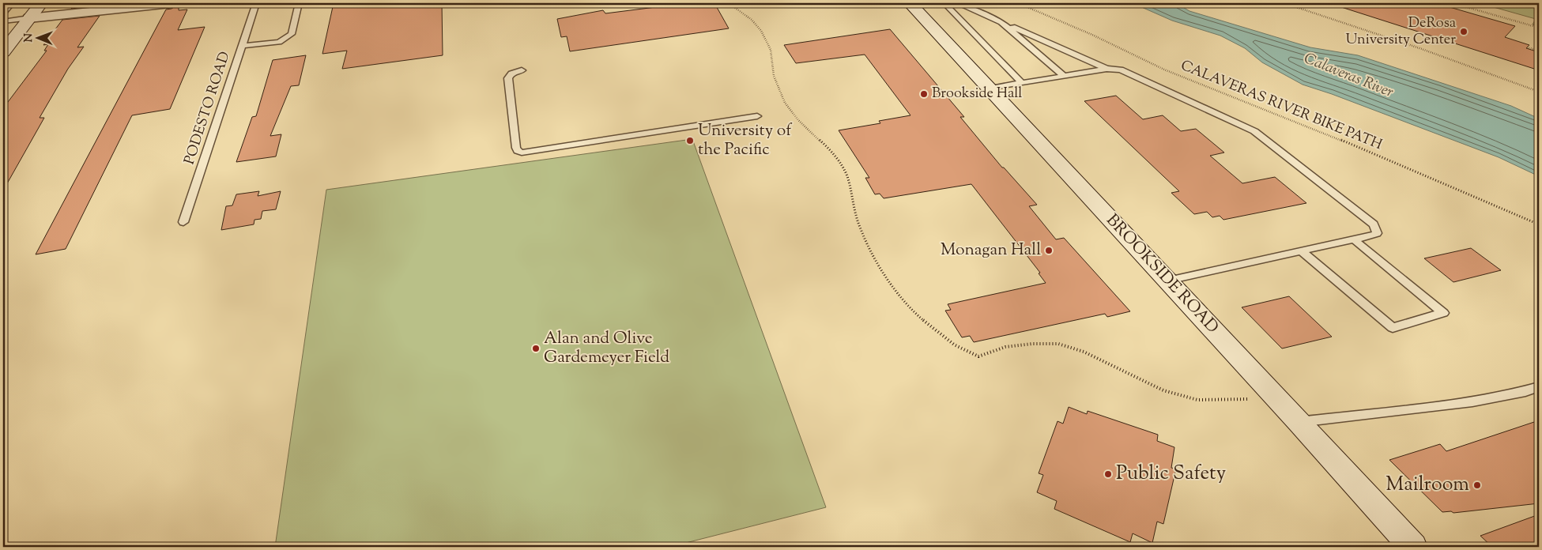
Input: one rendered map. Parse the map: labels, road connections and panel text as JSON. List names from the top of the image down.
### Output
{
  "streets": {
    "street": ["BROOKSIDE ROAD"],
    "lane": ["PODESTO ROAD"],
    "path": ["CALAVERAS RIVER BIKE PATH"]
  },
  "water": ["Calaveras River"],
  "places": [
    "DeRosa University Center",
    "Brookside Hall",
    "University of the Pacific",
    "Monagan Hall",
    "Alan and Olive Gardemeyer Field",
    "Public Safety",
    "Mailroom"
  ],
  "north": "left"
}
